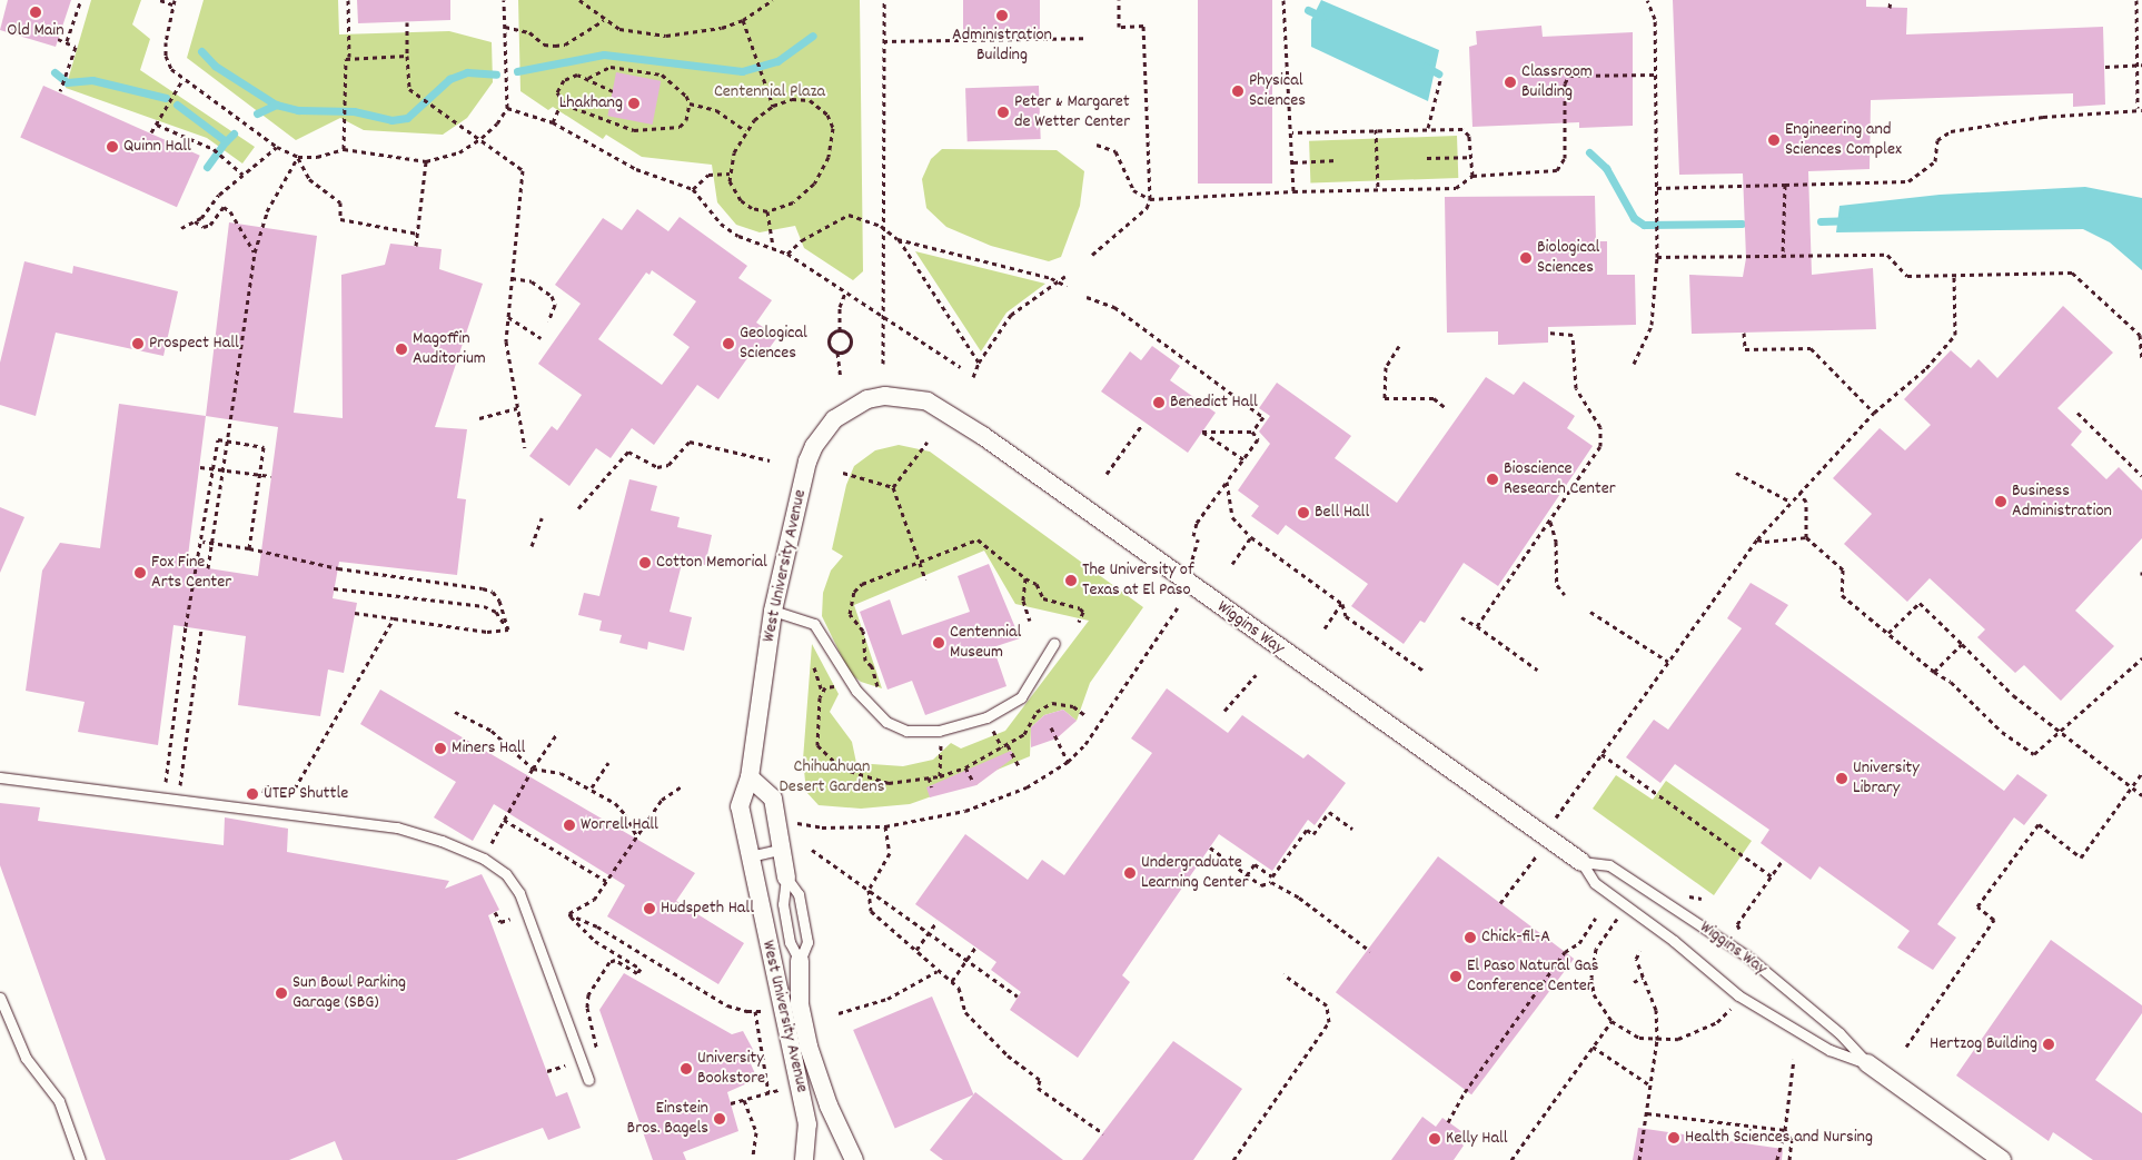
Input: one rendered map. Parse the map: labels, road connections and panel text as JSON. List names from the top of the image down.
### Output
{
  "streets": {
    "street": ["West University Avenue", "Wiggins Way"]
  },
  "crossings": [
    ["West University Avenue", "Wiggins Way"]
  ],
  "parks": ["Centennial Plaza", "Chihuahuan Desert Gardens"],
  "places": [
    "Old Main",
    "Administration Building",
    "Classroom Building",
    "Physical Sciences",
    "Lhakhang",
    "Peter & Margaret de Wetter Center",
    "Engineering and Sciences Complex",
    "Quinn Hall",
    "Biological Sciences",
    "Prospect Hall",
    "Geological Sciences",
    "Magoffin Auditorium",
    "Benedict Hall",
    "Bioscience Research Center",
    "Business Administration",
    "Bell Hall",
    "Cotton Memorial",
    "Fox Fine Arts Center",
    "The University of Texas at El Paso",
    "Centennial Museum",
    "Miners Hall",
    "University Library",
    "UTEP Shuttle",
    "Worrell Hall",
    "Undergraduate Learning Center",
    "Hudspeth Hall",
    "Chick-fil-A",
    "El Paso Natural Gas Conference Center",
    "Sun Bowl Parking Garage (SBG)",
    "Hertzog Building",
    "University Bookstore",
    "Einstein Bros. Bagels",
    "Health Sciences and Nursing",
    "Kelly Hall"
  ]
}
